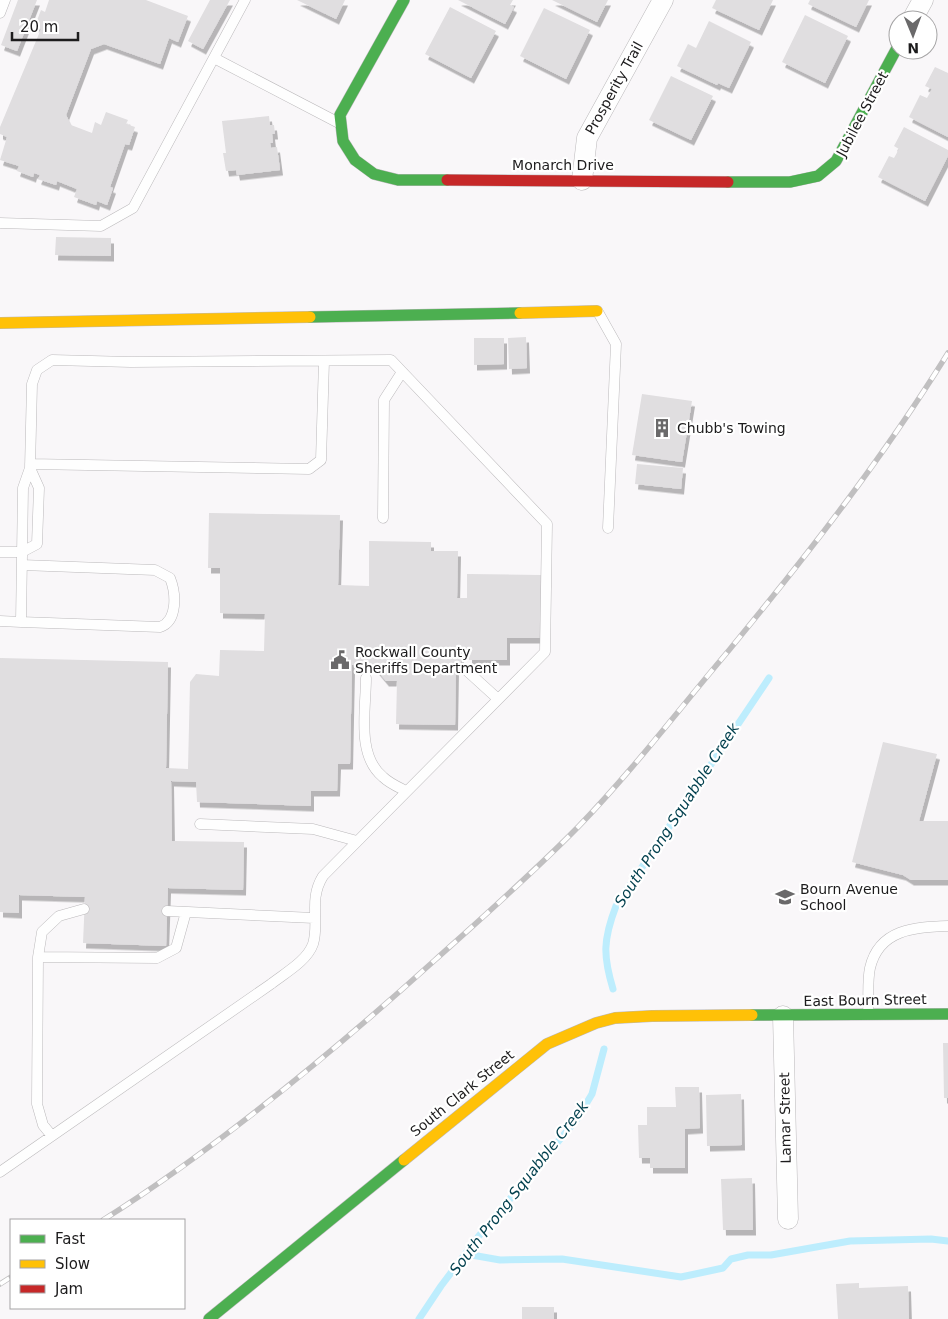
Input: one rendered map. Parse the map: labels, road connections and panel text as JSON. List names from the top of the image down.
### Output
{
  "streets": {
    "street": [
      "Prosperity Trail",
      "Jubilee Street",
      "Monarch Drive",
      "East Bourn Street",
      "South Clark Street",
      "Lamar Street"
    ]
  },
  "crossings": [
    ["Prosperity Trail", "Monarch Drive"],
    ["Jubilee Street", "Monarch Drive"],
    ["East Bourn Street", "South Clark Street"],
    ["East Bourn Street", "Lamar Street"],
    ["South Clark Street", "Lamar Street"]
  ],
  "water": ["South Prong Squabble Creek"],
  "places": {
    "building": ["Chubb's Towing"],
    "public building": ["Rockwall County Sheriffs Department"],
    "school or university": ["Bourn Avenue School"]
  },
  "legend": ["Fast", "Slow", "Jam"],
  "scale_bar": "20 m",
  "north": "bottom"
}
